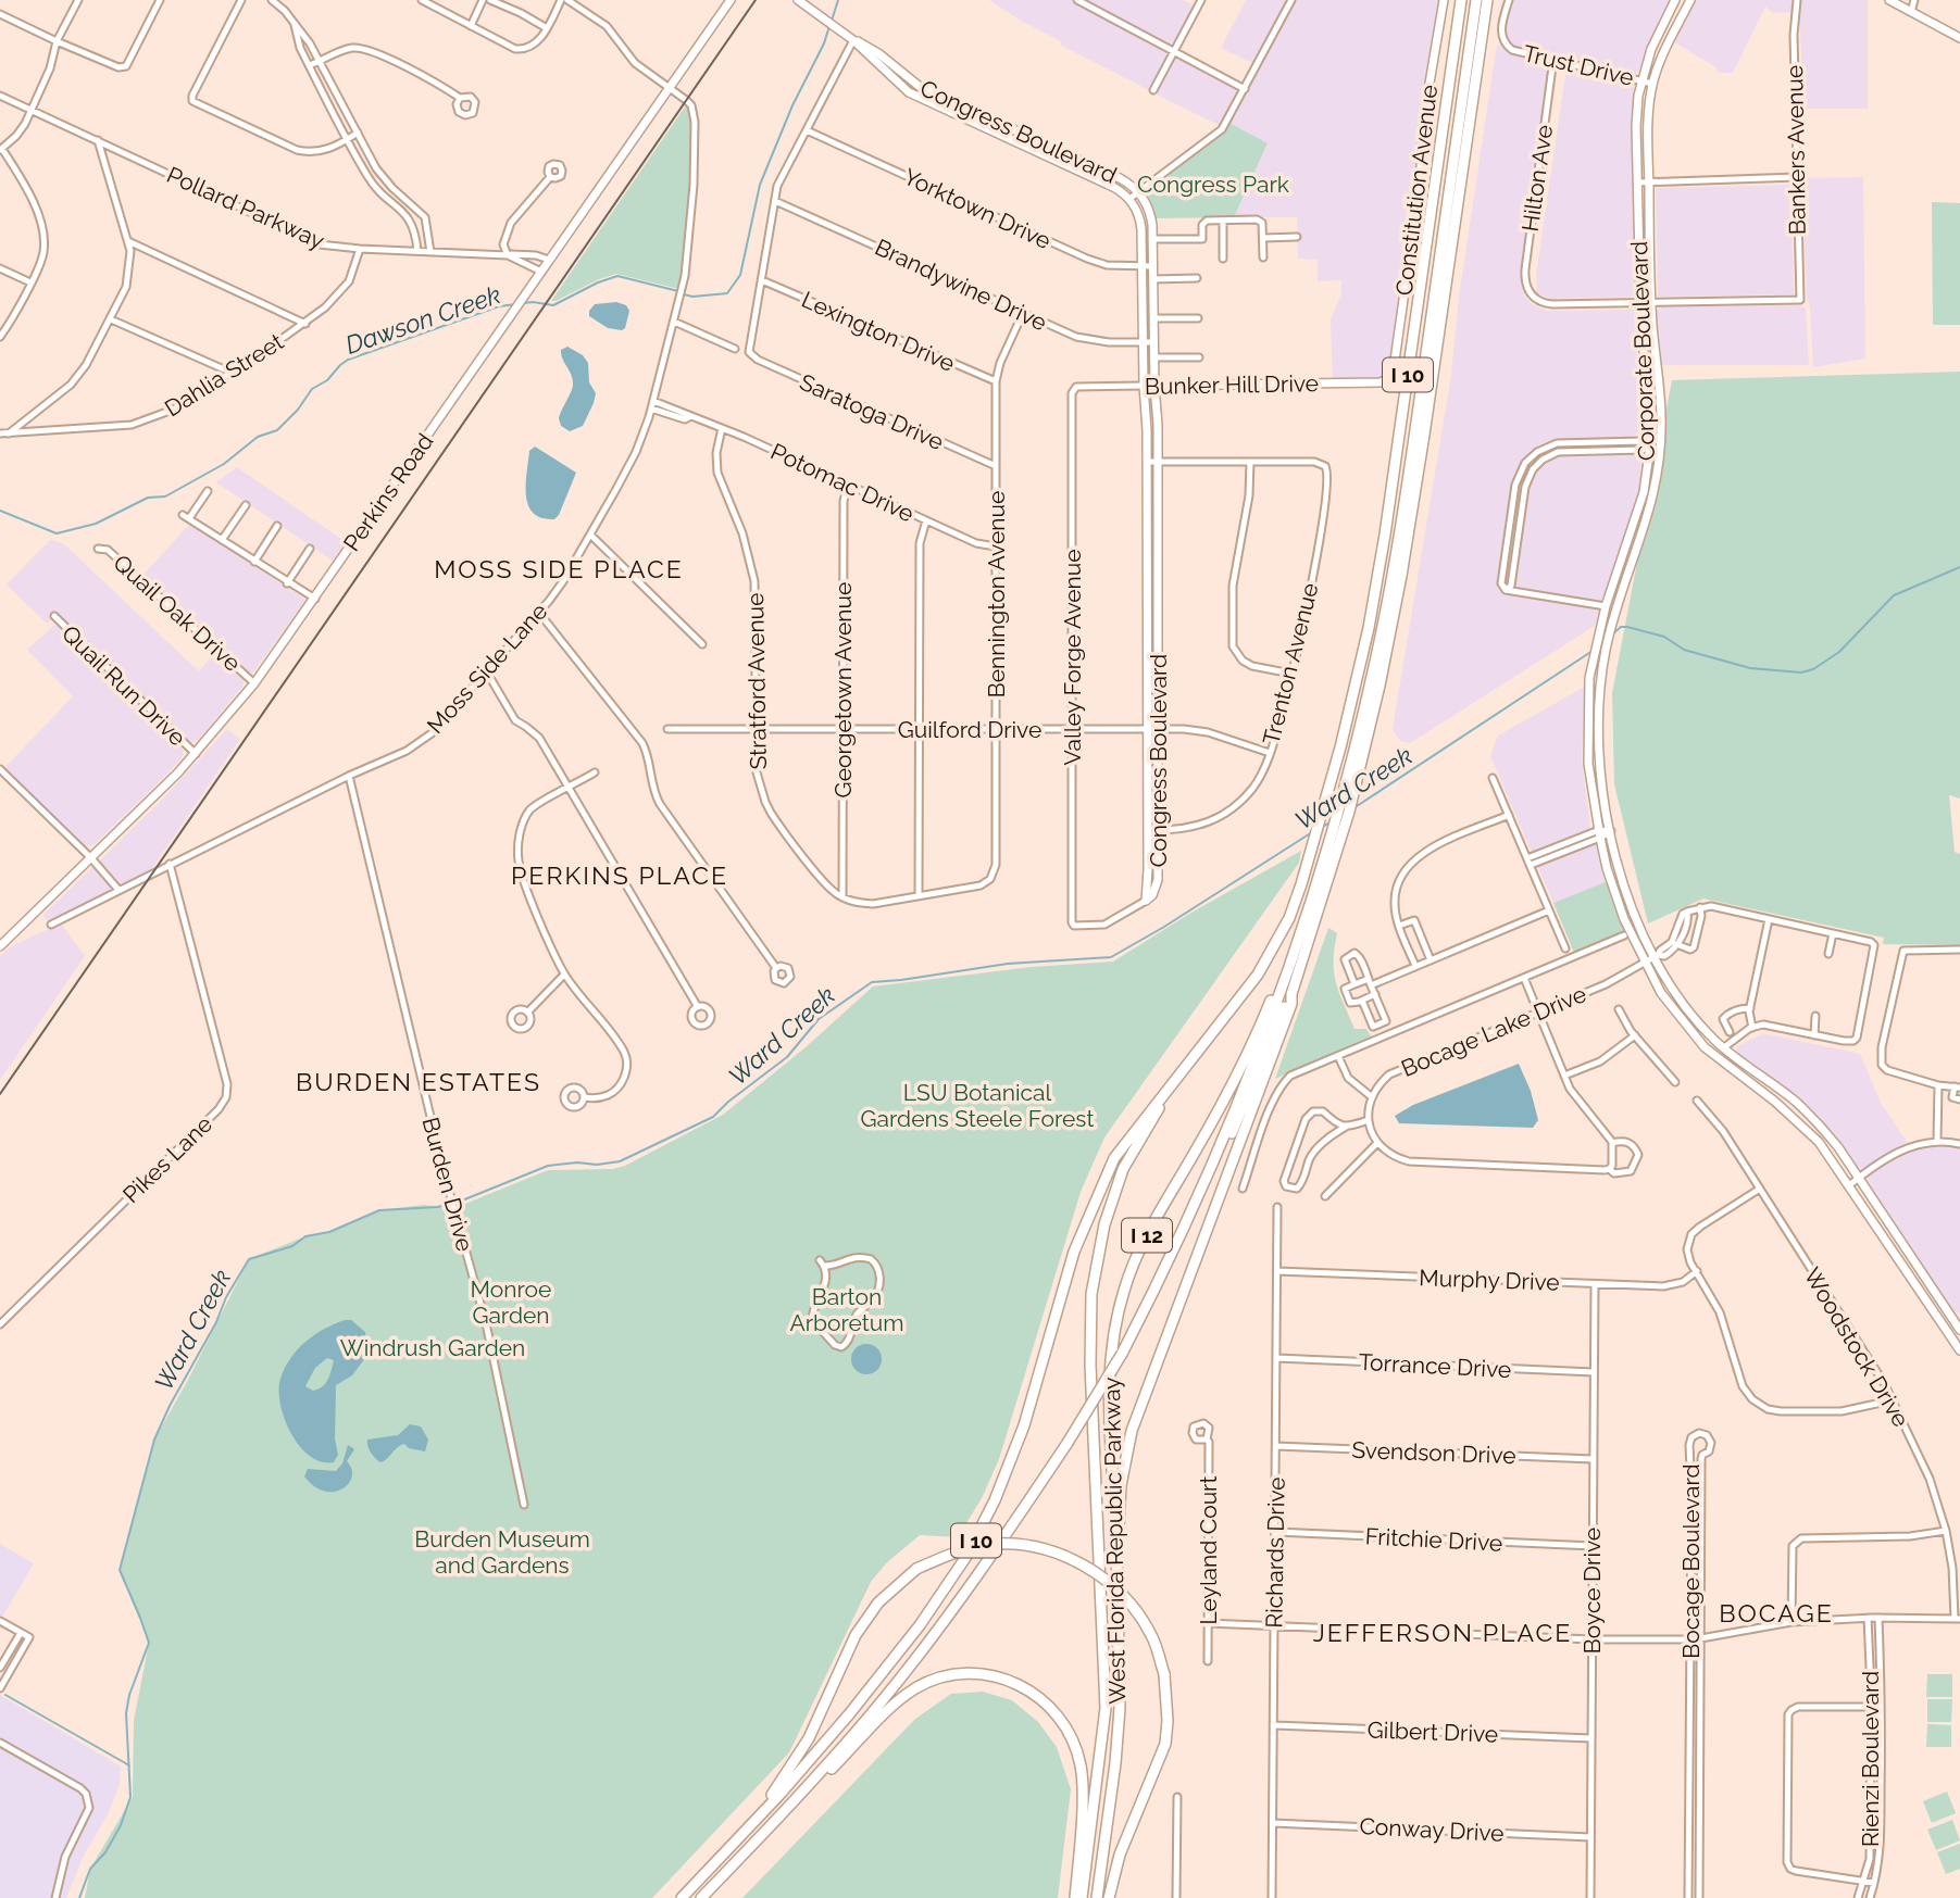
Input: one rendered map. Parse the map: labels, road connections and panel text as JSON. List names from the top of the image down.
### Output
{
  "streets": {
    "highway": ["I 10", "I 12", "West Florida Republic Parkway"],
    "street": [
      "Trust Drive",
      "Congress Boulevard",
      "Bankers Avenue",
      "Hilton Ave",
      "Constitution Avenue",
      "Pollard Parkway",
      "Yorktown Drive",
      "Brandywine Drive",
      "Lexington Drive",
      "Corporate Boulevard",
      "Dahlia Street",
      "Bunker Hill Drive",
      "Saratoga Drive",
      "Potomac Drive",
      "Perkins Road",
      "Bennington Avenue",
      "Quail Oak Drive",
      "Valley Forge Avenue",
      "Trenton Avenue",
      "Moss Side Lane",
      "Stratford Avenue",
      "Quail Run Drive",
      "Georgetown Avenue",
      "Guilford Drive",
      "Bocage Lake Drive",
      "Pikes Lane",
      "Burden Drive",
      "Murphy Drive",
      "Woodstock Drive",
      "Torrance Drive",
      "Svendson Drive",
      "Fritchie Drive",
      "Leyland Court",
      "Richards Drive",
      "Bocage Boulevard",
      "Boyce Drive",
      "Gilbert Drive",
      "Rienzi Boulevard",
      "Conway Drive"
    ]
  },
  "crossings": [
    ["Trust Drive", "Hilton Ave"],
    ["Trust Drive", "Corporate Boulevard"],
    ["Congress Boulevard", "Yorktown Drive"],
    ["Congress Boulevard", "Brandywine Drive"],
    ["Congress Boulevard", "Bunker Hill Drive"],
    ["Congress Boulevard", "Valley Forge Avenue"],
    ["Congress Boulevard", "Trenton Avenue"],
    ["Congress Boulevard", "Guilford Drive"],
    ["Bankers Avenue", "Corporate Boulevard"],
    ["Hilton Ave", "Corporate Boulevard"],
    ["Constitution Avenue", "Bunker Hill Drive"],
    ["Pollard Parkway", "Dahlia Street"],
    ["Pollard Parkway", "Perkins Road"],
    ["Brandywine Drive", "Bennington Avenue"],
    ["Lexington Drive", "Saratoga Drive"],
    ["Lexington Drive", "Bennington Avenue"],
    ["Corporate Boulevard", "Bocage Lake Drive"],
    ["I 10", "West Florida Republic Parkway"],
    ["Bunker Hill Drive", "Valley Forge Avenue"],
    ["Saratoga Drive", "Bennington Avenue"],
    ["Potomac Drive", "Bennington Avenue"],
    ["Potomac Drive", "Moss Side Lane"],
    ["Potomac Drive", "Stratford Avenue"],
    ["Potomac Drive", "Georgetown Avenue"],
    ["Perkins Road", "Quail Oak Drive"],
    ["Perkins Road", "Moss Side Lane"],
    ["Perkins Road", "Quail Run Drive"],
    ["Bennington Avenue", "Guilford Drive"],
    ["Valley Forge Avenue", "Guilford Drive"],
    ["Trenton Avenue", "Guilford Drive"],
    ["Moss Side Lane", "Pikes Lane"],
    ["Moss Side Lane", "Burden Drive"],
    ["Stratford Avenue", "Georgetown Avenue"],
    ["Stratford Avenue", "Guilford Drive"],
    ["Georgetown Avenue", "Guilford Drive"],
    ["Murphy Drive", "Richards Drive"],
    ["Murphy Drive", "Boyce Drive"],
    ["Torrance Drive", "Richards Drive"],
    ["Torrance Drive", "Boyce Drive"],
    ["Svendson Drive", "Richards Drive"],
    ["Svendson Drive", "Boyce Drive"],
    ["Fritchie Drive", "Richards Drive"],
    ["Fritchie Drive", "Boyce Drive"],
    ["Richards Drive", "Gilbert Drive"],
    ["Richards Drive", "Conway Drive"],
    ["Boyce Drive", "Gilbert Drive"],
    ["Boyce Drive", "Conway Drive"]
  ],
  "districts": [
    "MOSS SIDE PLACE",
    "PERKINS PLACE",
    "BURDEN ESTATES",
    "BOCAGE",
    "JEFFERSON PLACE"
  ],
  "water": ["Dawson Creek", "Ward Creek"],
  "parks": [
    "Congress Park",
    "LSU Botanical Gardens Steele Forest",
    "Monroe Garden",
    "Barton Arboretum",
    "Windrush Garden",
    "Burden Museum and Gardens"
  ]
}
